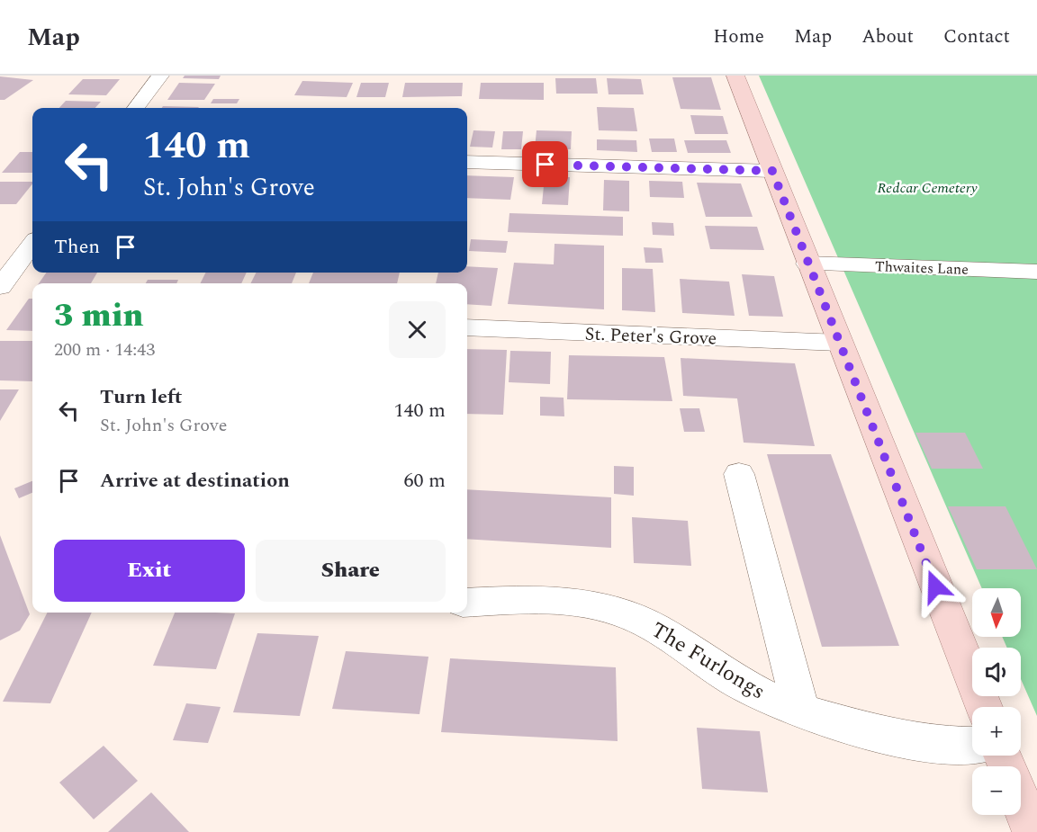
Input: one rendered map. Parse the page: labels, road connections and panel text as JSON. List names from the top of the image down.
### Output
{
  "streets": {
    "street": ["Thwaites Lane", "St. Peter's Grove", "The Furlongs"]
  },
  "parks": ["Redcar Cemetery"],
  "north": "bottom",
  "page": {
    "header": "Map",
    "nav": [
      "Home",
      "Map",
      "About",
      "Contact"
    ],
    "turn": ["140 m", "St. John's Grove"],
    "then": "Then",
    "heading": ["3 min", "200 m · 14:43"],
    "list": [
      {
        "name": "Turn left",
        "note": "St. John's Grove",
        "value": "140 m"
      },
      {
        "name": "Arrive at destination",
        "value": "60 m"
      }
    ],
    "buttons": ["Exit", "Share"],
    "map_buttons": ["+", "−"]
  }
}
